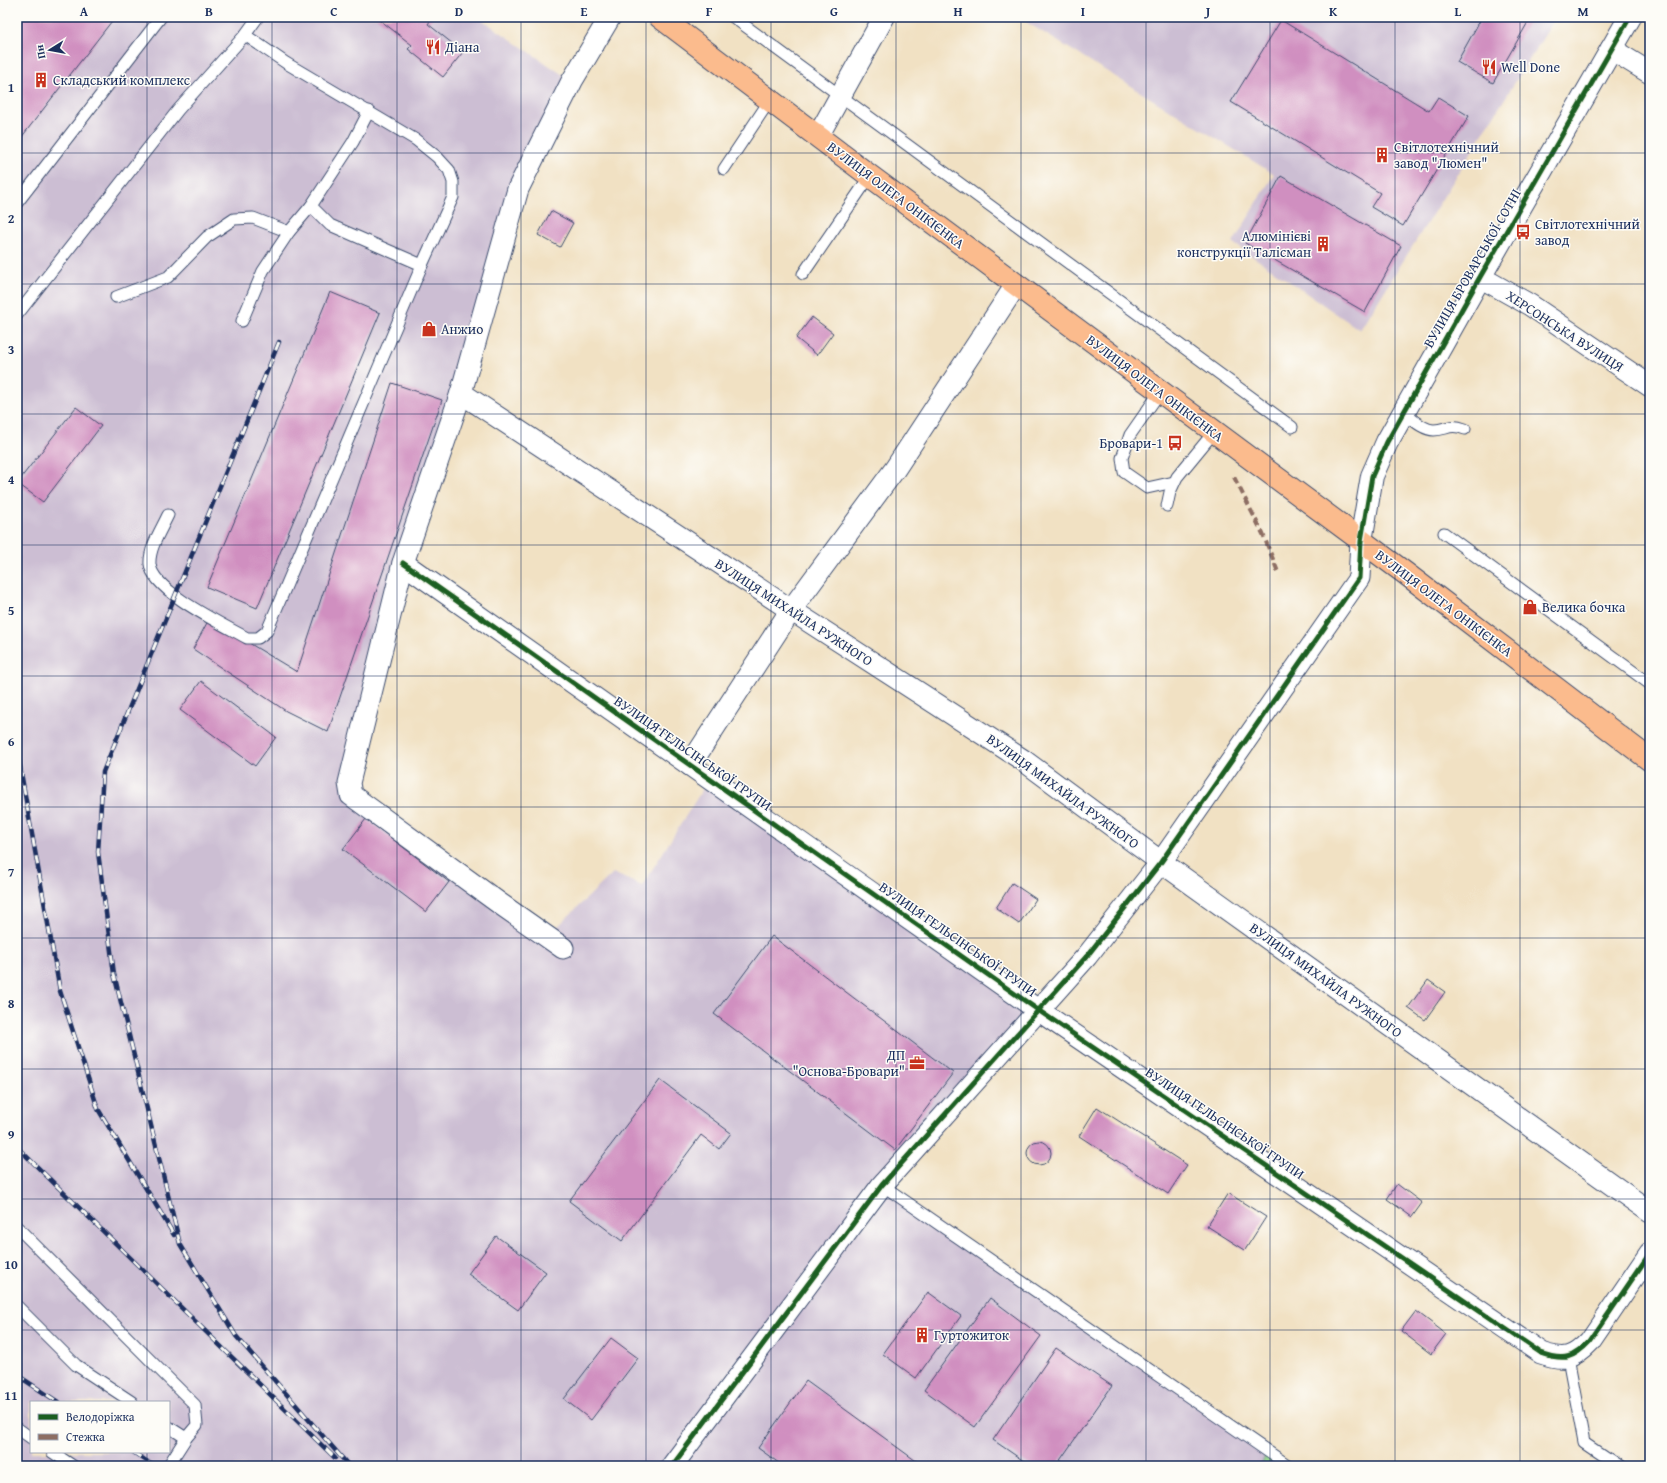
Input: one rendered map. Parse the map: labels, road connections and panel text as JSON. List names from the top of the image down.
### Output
{
  "streets": {
    "main road": ["ВУЛИЦЯ ОЛЕГА ОНІКІЄНКА"],
    "street": [
      "ВУЛИЦЯ БРОВАРСЬКОЇ СОТНІ",
      "ХЕРСОНСЬКА ВУЛИЦЯ",
      "ВУЛИЦЯ МИХАЙЛА РУЖНОГО",
      "ВУЛИЦЯ ГЕЛЬСІНСЬКОЇ ГРУПИ"
    ]
  },
  "crossings": [
    ["ВУЛИЦЯ ОЛЕГА ОНІКІЄНКА", "ВУЛИЦЯ БРОВАРСЬКОЇ СОТНІ"],
    ["ВУЛИЦЯ БРОВАРСЬКОЇ СОТНІ", "ХЕРСОНСЬКА ВУЛИЦЯ"]
  ],
  "places": {
    "restaurant": ["Діана", "Well Done"],
    "building": [
      "Складський комплекс",
      "Світлотехнічний завод \"Люмен\"",
      "Алюмінієві конструкції Талісман",
      "Гуртожиток"
    ],
    "bus stop": ["Світлотехнічний завод", "Бровари-1"],
    "shop": ["Анжио", "Велика бочка"],
    "office": ["ДП \"Основа-Бровари\""]
  },
  "legend": ["Велодоріжка", "Стежка"],
  "north": "left",
  "grid": {
    "columns": [
      "A",
      "B",
      "C",
      "D",
      "E",
      "F",
      "G",
      "H",
      "I",
      "J",
      "K",
      "L",
      "M"
    ],
    "rows": [
      "1",
      "2",
      "3",
      "4",
      "5",
      "6",
      "7",
      "8",
      "9",
      "10",
      "11"
    ]
  }
}
